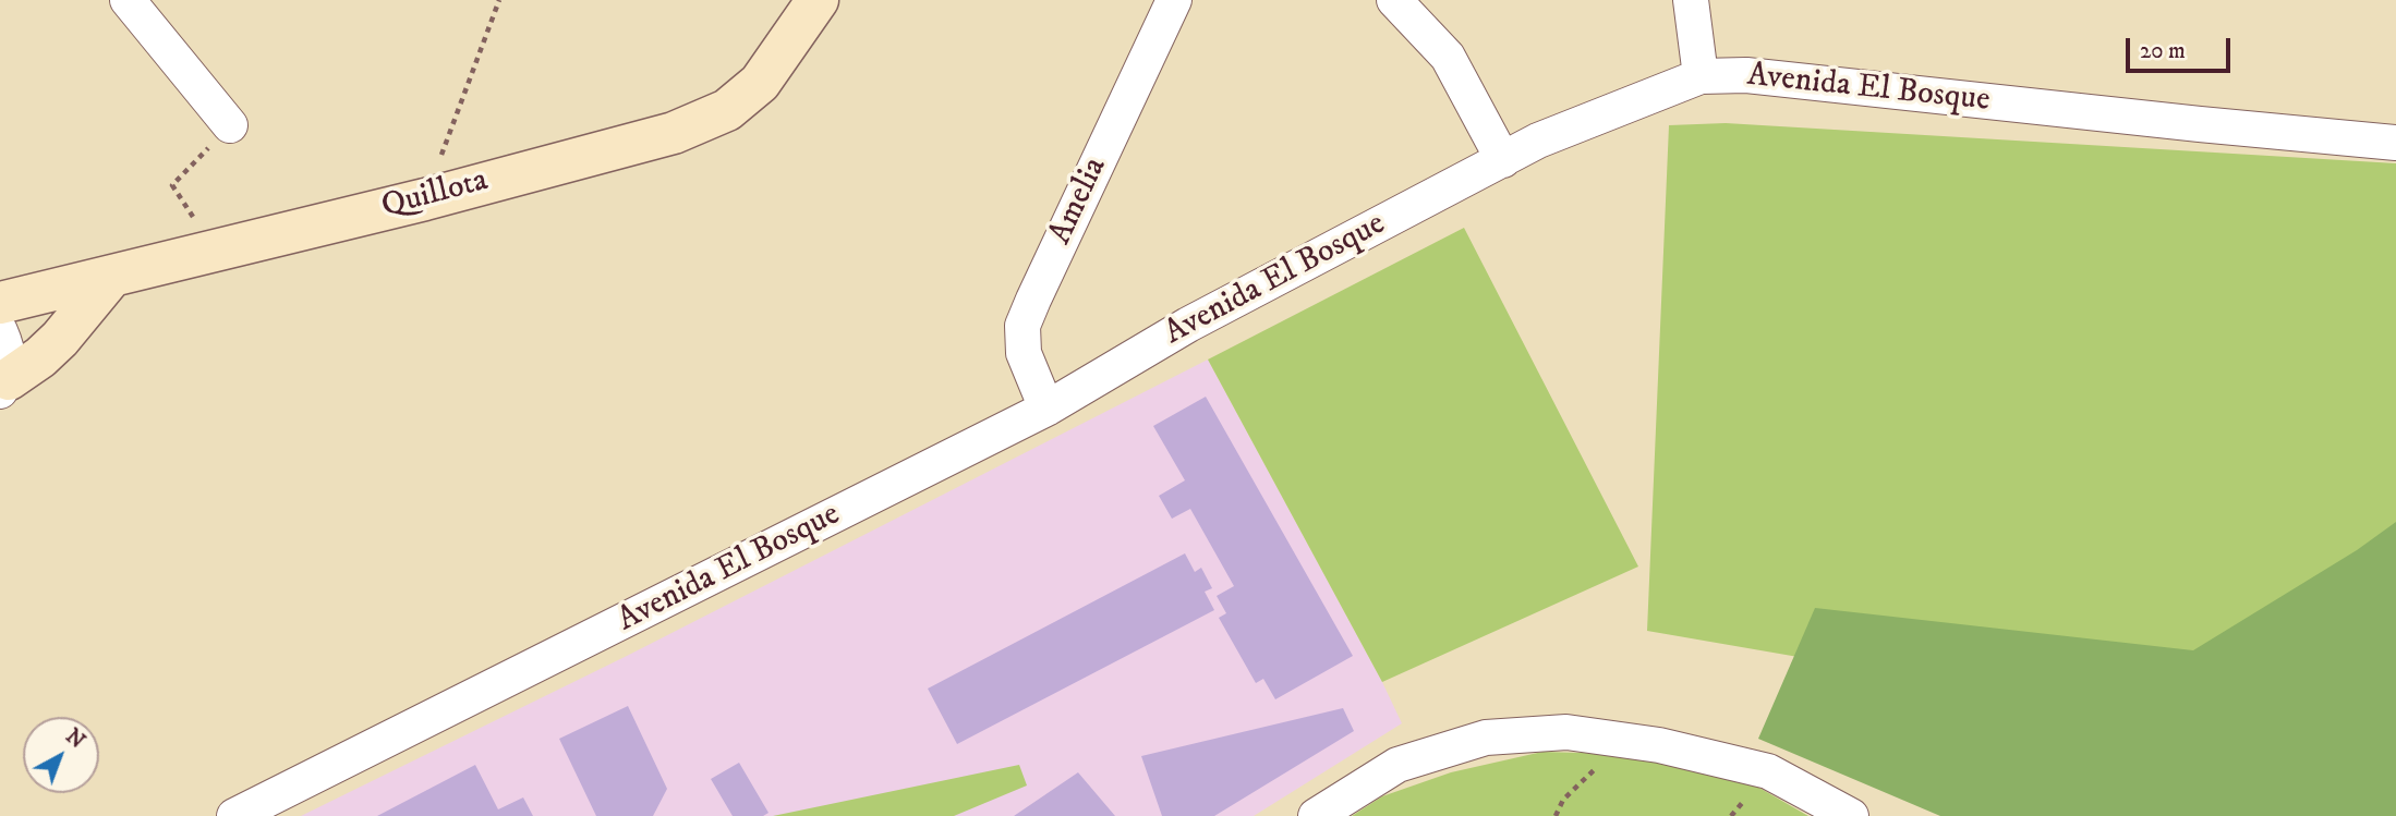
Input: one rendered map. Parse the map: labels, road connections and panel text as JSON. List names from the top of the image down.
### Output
{
  "streets": {
    "main road": ["Quillota"],
    "street": ["Avenida El Bosque", "Amelia"]
  },
  "crossings": [
    ["Avenida El Bosque", "Amelia"]
  ],
  "scale_bar": "20 m",
  "north": "top right"
}
